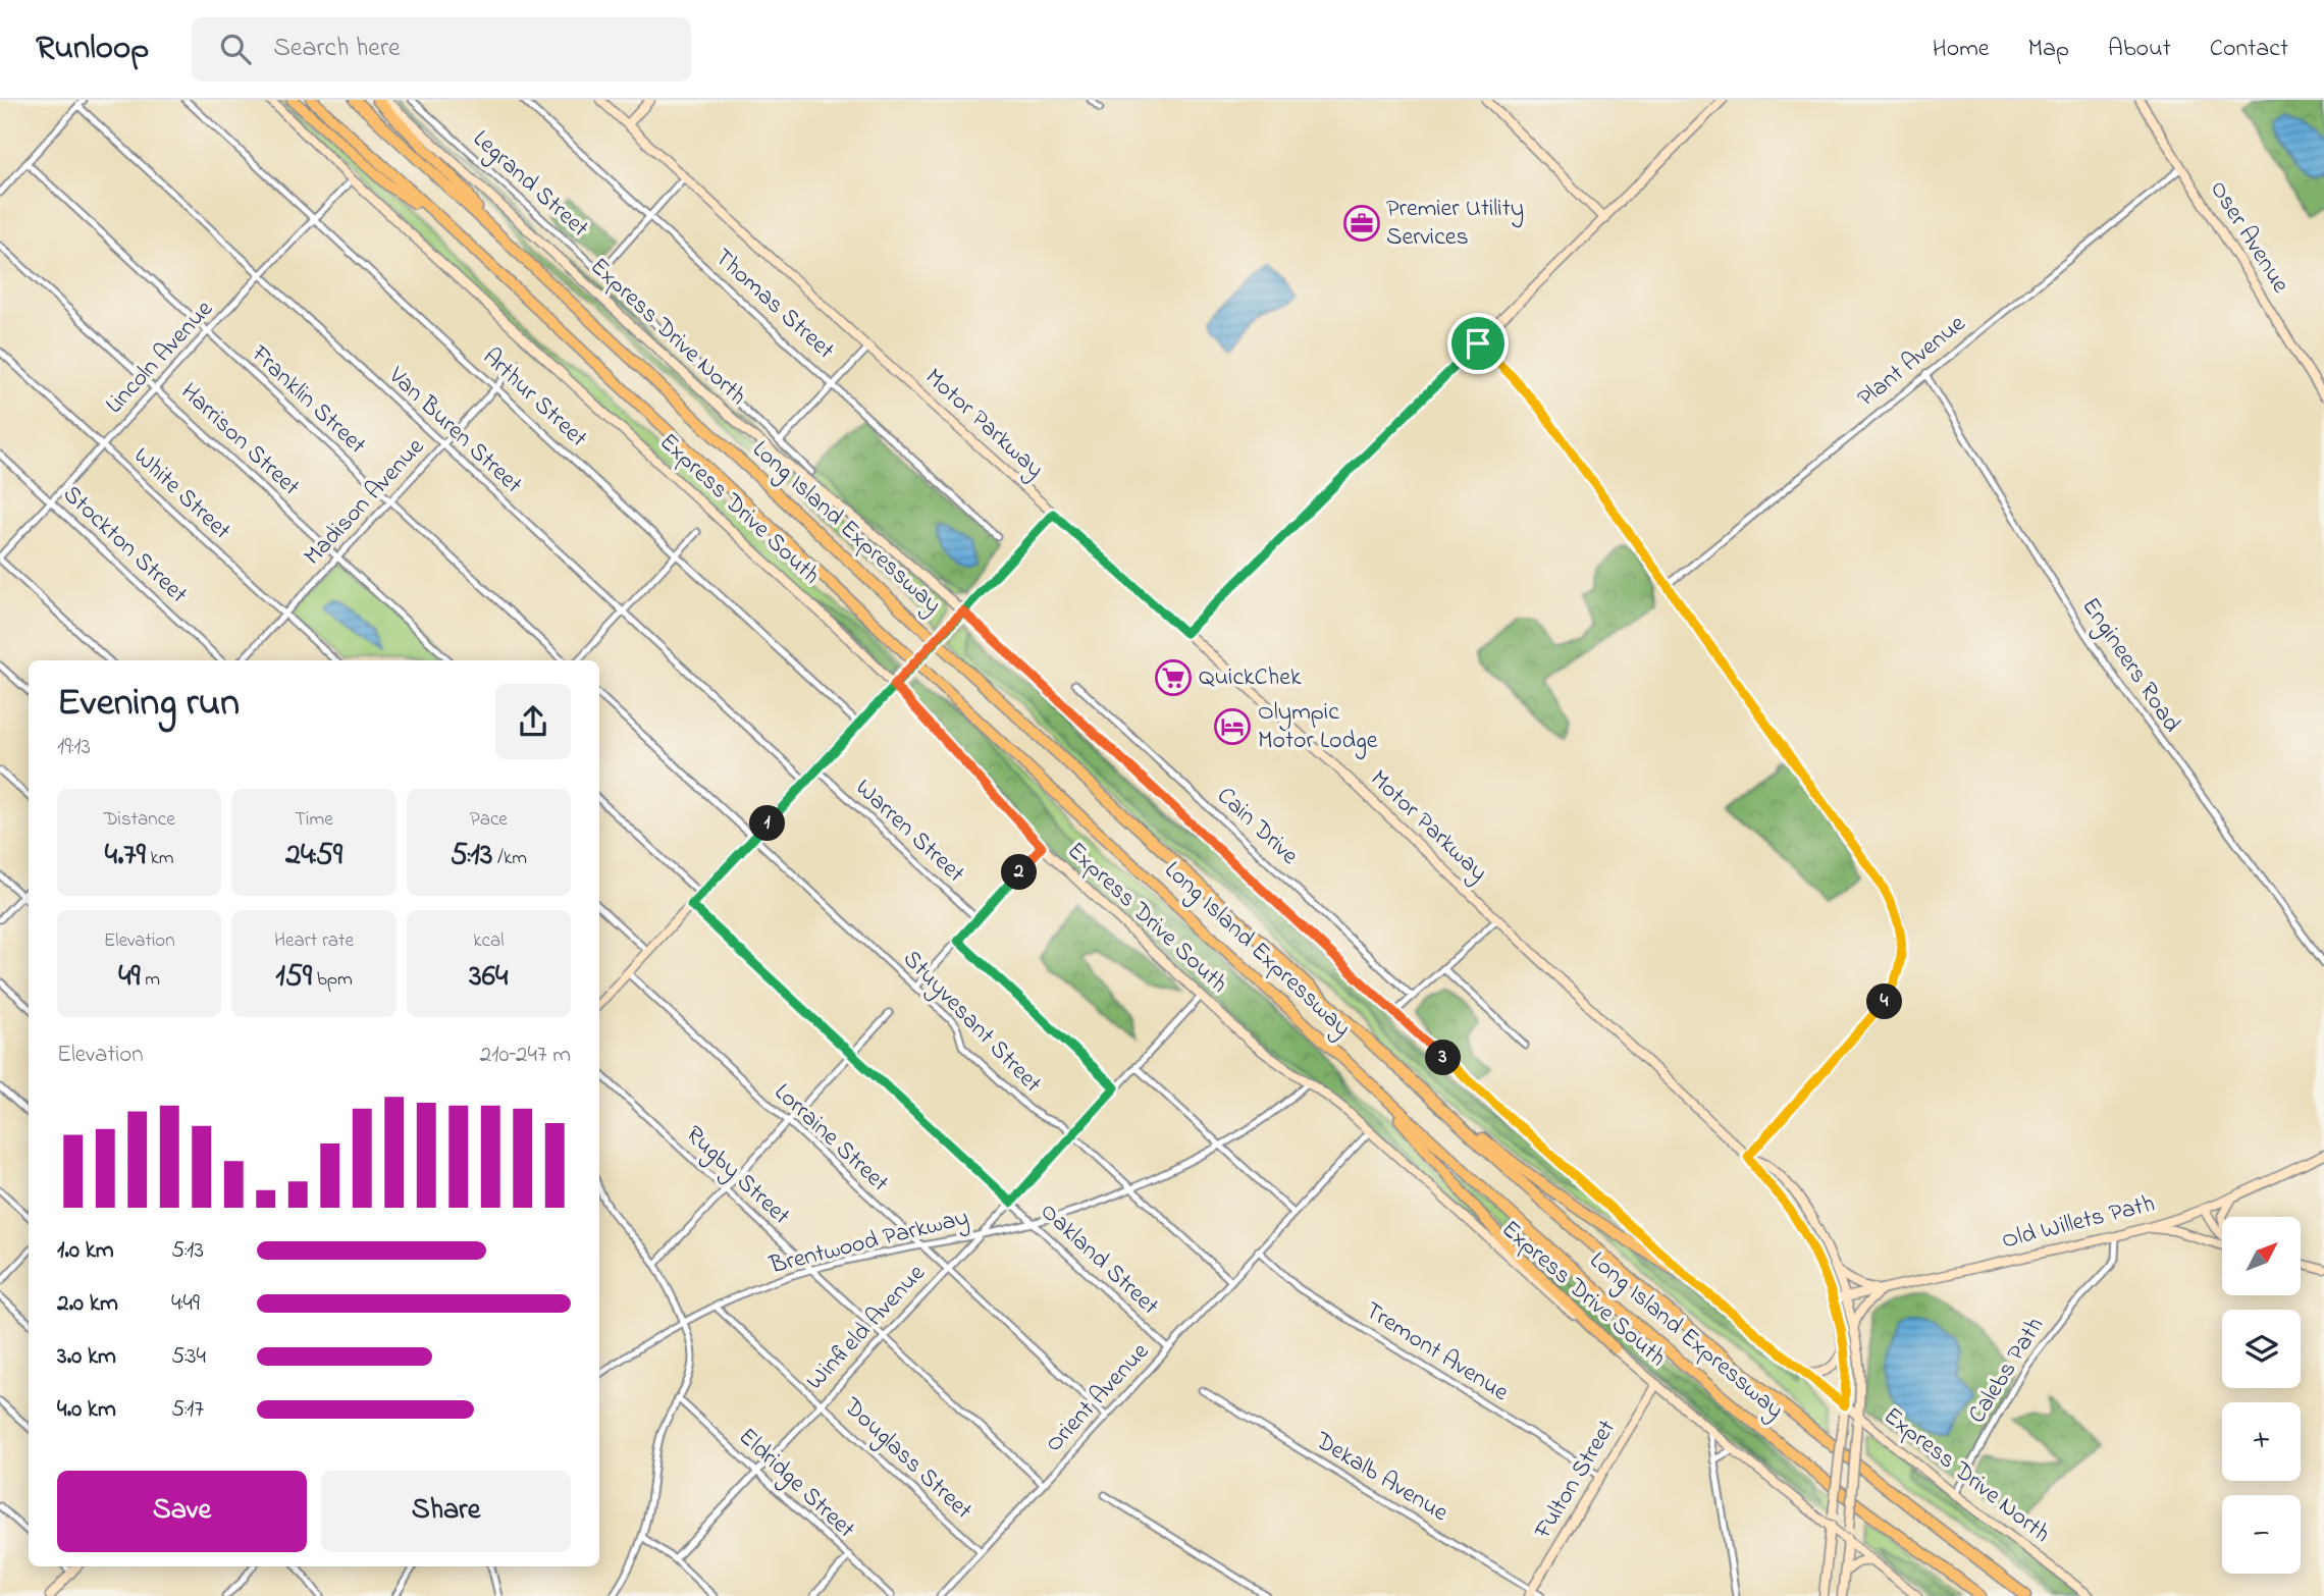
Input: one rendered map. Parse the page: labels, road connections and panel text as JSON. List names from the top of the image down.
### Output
{
  "streets": {
    "highway": ["Long Island Expressway"],
    "main road": [
      "Oser Avenue",
      "Express Drive North",
      "Motor Parkway",
      "Express Drive South",
      "Old Willets Path",
      "Fulton Street"
    ],
    "street": [
      "Legrand Street",
      "Thomas Street",
      "Lincoln Avenue",
      "Plant Avenue",
      "Arthur Street",
      "Franklin Street",
      "Van Buren Street",
      "Harrison Street",
      "White Street",
      "Madison Avenue",
      "Stockton Street",
      "Engineers Road",
      "Cain Drive",
      "Warren Street",
      "Stuyvesant Street",
      "Lorraine Street",
      "Rugby Street",
      "Brentwood Parkway",
      "Oakland Street",
      "Winfield Avenue",
      "Tremont Avenue",
      "Calebs Path",
      "Orient Avenue",
      "Douglass Street",
      "Dekalb Avenue",
      "Eldridge Street"
    ]
  },
  "crossings": [
    ["Oser Avenue", "Plant Avenue"],
    ["Express Drive North", "Motor Parkway"],
    ["Express Drive North", "Calebs Path"],
    ["Lincoln Avenue", "Arthur Street"],
    ["Lincoln Avenue", "Franklin Street"],
    ["Lincoln Avenue", "Van Buren Street"],
    ["Lincoln Avenue", "Harrison Street"],
    ["Lincoln Avenue", "White Street"],
    ["Lincoln Avenue", "Stockton Street"],
    ["Plant Avenue", "Engineers Road"],
    ["Arthur Street", "Madison Avenue"],
    ["Franklin Street", "Madison Avenue"],
    ["Motor Parkway", "Express Drive South"],
    ["Motor Parkway", "Old Willets Path"],
    ["Van Buren Street", "Madison Avenue"],
    ["Harrison Street", "Madison Avenue"],
    ["White Street", "Madison Avenue"],
    ["Express Drive South", "Brentwood Parkway"],
    ["Express Drive South", "Winfield Avenue"],
    ["Express Drive South", "Orient Avenue"],
    ["Express Drive South", "Fulton Street"],
    ["Stuyvesant Street", "Brentwood Parkway"],
    ["Stuyvesant Street", "Winfield Avenue"],
    ["Stuyvesant Street", "Orient Avenue"],
    ["Lorraine Street", "Brentwood Parkway"],
    ["Lorraine Street", "Winfield Avenue"],
    ["Lorraine Street", "Orient Avenue"],
    ["Rugby Street", "Brentwood Parkway"],
    ["Rugby Street", "Winfield Avenue"],
    ["Rugby Street", "Orient Avenue"],
    ["Old Willets Path", "Calebs Path"],
    ["Brentwood Parkway", "Oakland Street"],
    ["Brentwood Parkway", "Winfield Avenue"],
    ["Brentwood Parkway", "Douglass Street"],
    ["Oakland Street", "Winfield Avenue"],
    ["Oakland Street", "Orient Avenue"],
    ["Winfield Avenue", "Douglass Street"],
    ["Winfield Avenue", "Eldridge Street"],
    ["Tremont Avenue", "Orient Avenue"],
    ["Tremont Avenue", "Fulton Street"],
    ["Orient Avenue", "Douglass Street"],
    ["Dekalb Avenue", "Fulton Street"]
  ],
  "places": {
    "office": ["Premier Utility Services"],
    "supermarket": ["QuickChek"],
    "hotel": ["Olympic Motor Lodge"]
  },
  "north": "top right",
  "page": {
    "header": "Runloop",
    "search": "Search here",
    "nav": [
      "Home",
      "Map",
      "About",
      "Contact"
    ],
    "heading": ["Evening run", "19:13"],
    "stats": [
      ["Distance", "4.79 km"],
      ["Time", "24:59"],
      ["Pace", "5:13 /km"],
      ["Elevation", "49 m"],
      ["Heart rate", "159 bpm"],
      ["kcal", "364"]
    ],
    "pins": [
      "1",
      "2",
      "4",
      "3"
    ],
    "chart": ["Elevation", "210–247 m"],
    "map_buttons": ["+", "−"],
    "list": [
      {
        "name": "1.0 km",
        "note": "5:13"
      },
      {
        "name": "2.0 km",
        "note": "4:49"
      },
      {
        "name": "3.0 km",
        "note": "5:34"
      },
      {
        "name": "4.0 km",
        "note": "5:17"
      }
    ],
    "buttons": ["Save", "Share"]
  }
}
